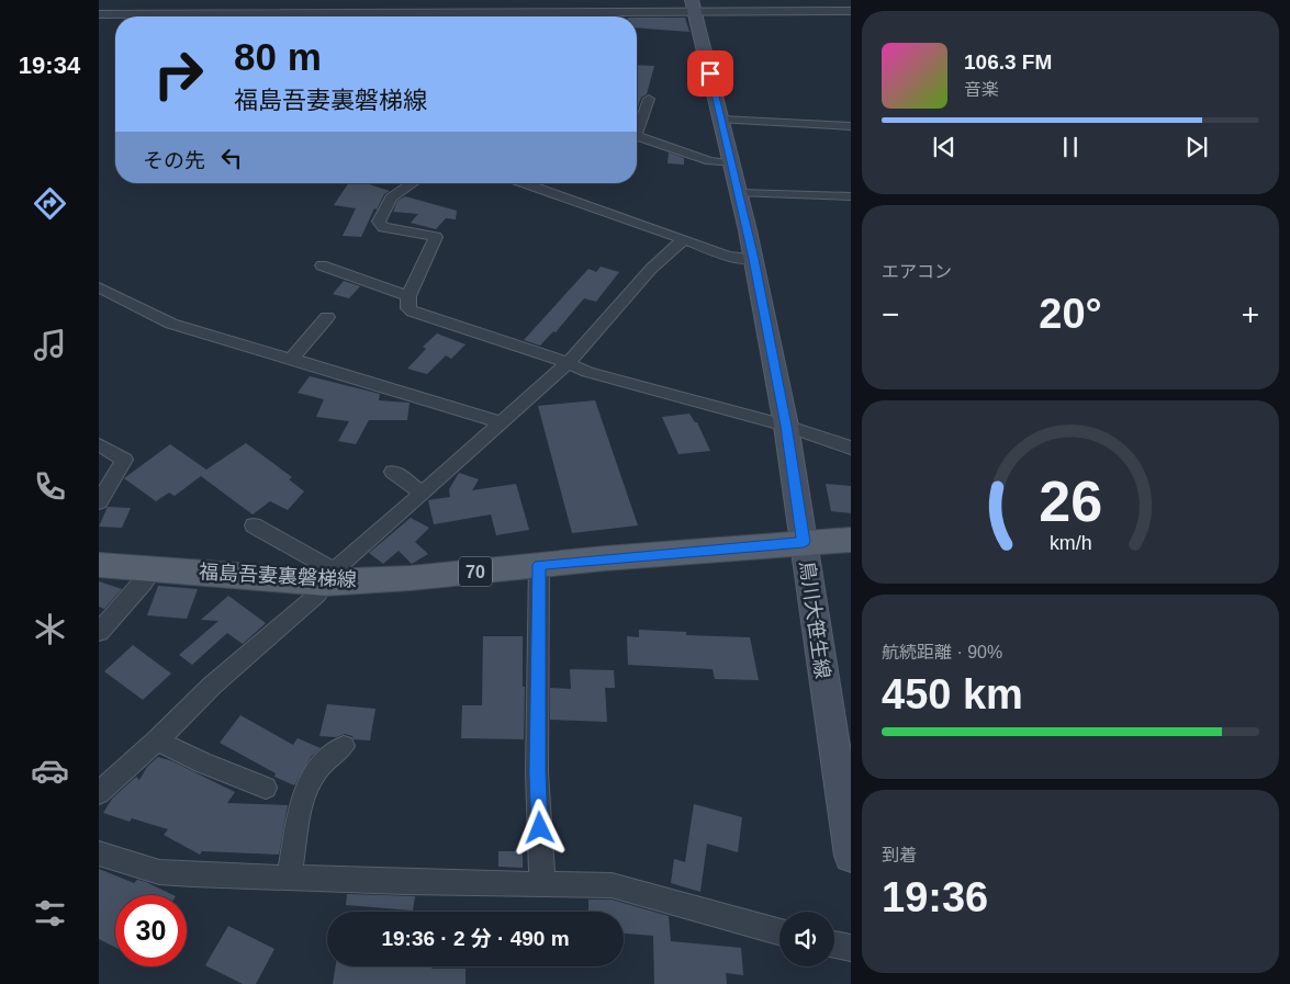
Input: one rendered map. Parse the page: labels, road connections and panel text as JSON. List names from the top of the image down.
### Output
{
  "streets": {
    "main road": ["70", "福島吾妻裏磐梯線"],
    "street": ["鳥川大笹生線"]
  },
  "crossings": [
    ["福島吾妻裏磐梯線", "鳥川大笹生線"]
  ],
  "page": {
    "tabs": "19:34",
    "turn": ["80 m", "福島吾妻裏磐梯線"],
    "song": ["106.3 FM", "音楽"],
    "then": "その先",
    "tile": [
      "エアコン",
      ["航続距離 · 90%", "450 km"],
      ["到着", "19:36"]
    ],
    "heat": ["−", "20°", "+"],
    "limit": "30",
    "trip": "19:36 · 2 分 · 490 m",
    "gauge": ["26", "km/h"]
  }
}
